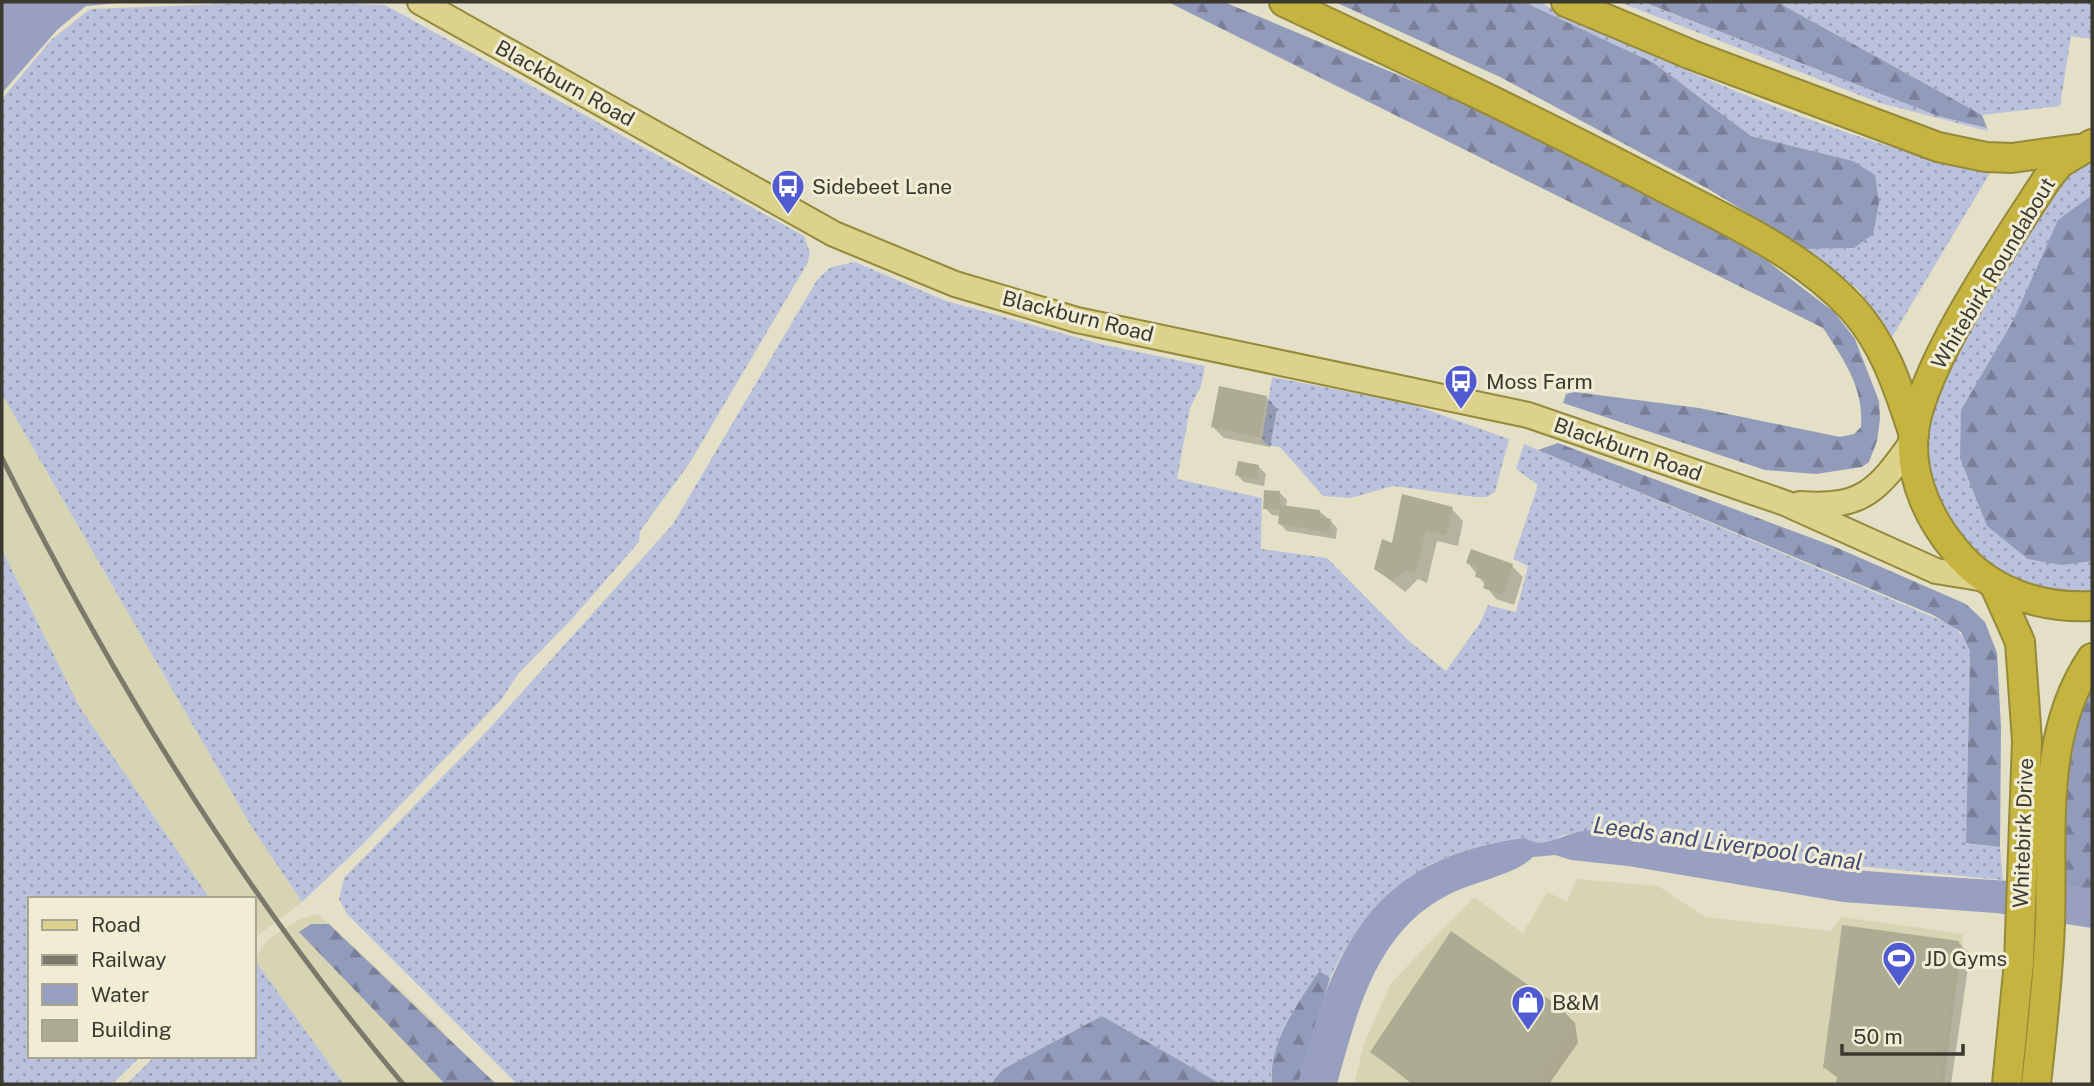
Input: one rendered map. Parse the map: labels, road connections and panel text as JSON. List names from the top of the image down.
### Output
{
  "streets": {
    "highway": ["Whitebirk Roundabout", "Whitebirk Drive"],
    "main road": ["Blackburn Road"]
  },
  "crossings": [
    ["Blackburn Road", "Whitebirk Roundabout"],
    ["Blackburn Road", "Whitebirk Drive"],
    ["Whitebirk Roundabout", "Whitebirk Drive"]
  ],
  "water": ["Leeds and Liverpool Canal"],
  "places": {
    "bus stop": ["Sidebeet Lane", "Moss Farm"],
    "sports": ["JD Gyms"],
    "shop": ["B&M"]
  },
  "legend": [
    "Road",
    "Railway",
    "Water",
    "Building"
  ],
  "scale_bar": "50 m"
}
